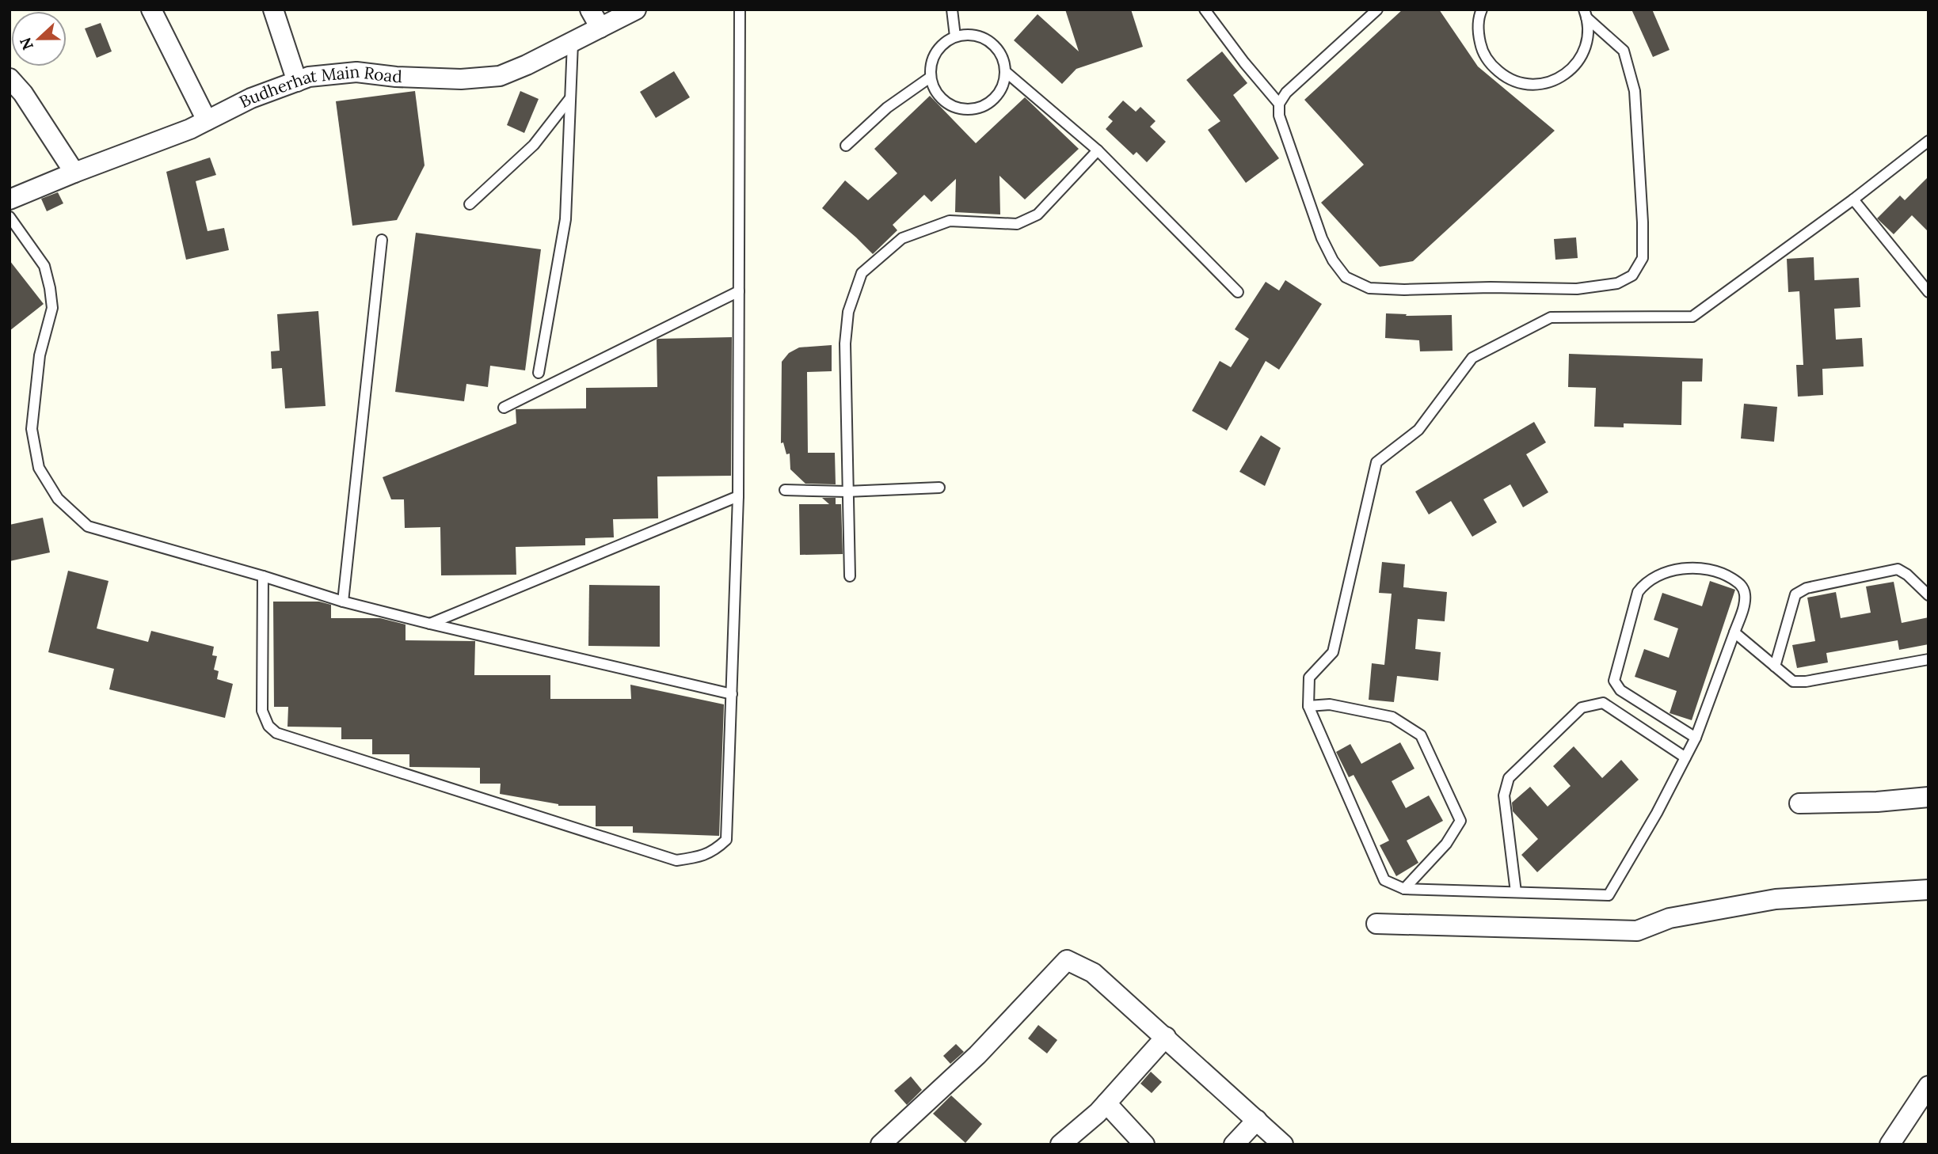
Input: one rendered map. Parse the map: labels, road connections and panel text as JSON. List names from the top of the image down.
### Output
{
  "streets": {
    "street": ["Budherhat Main Road"]
  },
  "north": "left"
}
